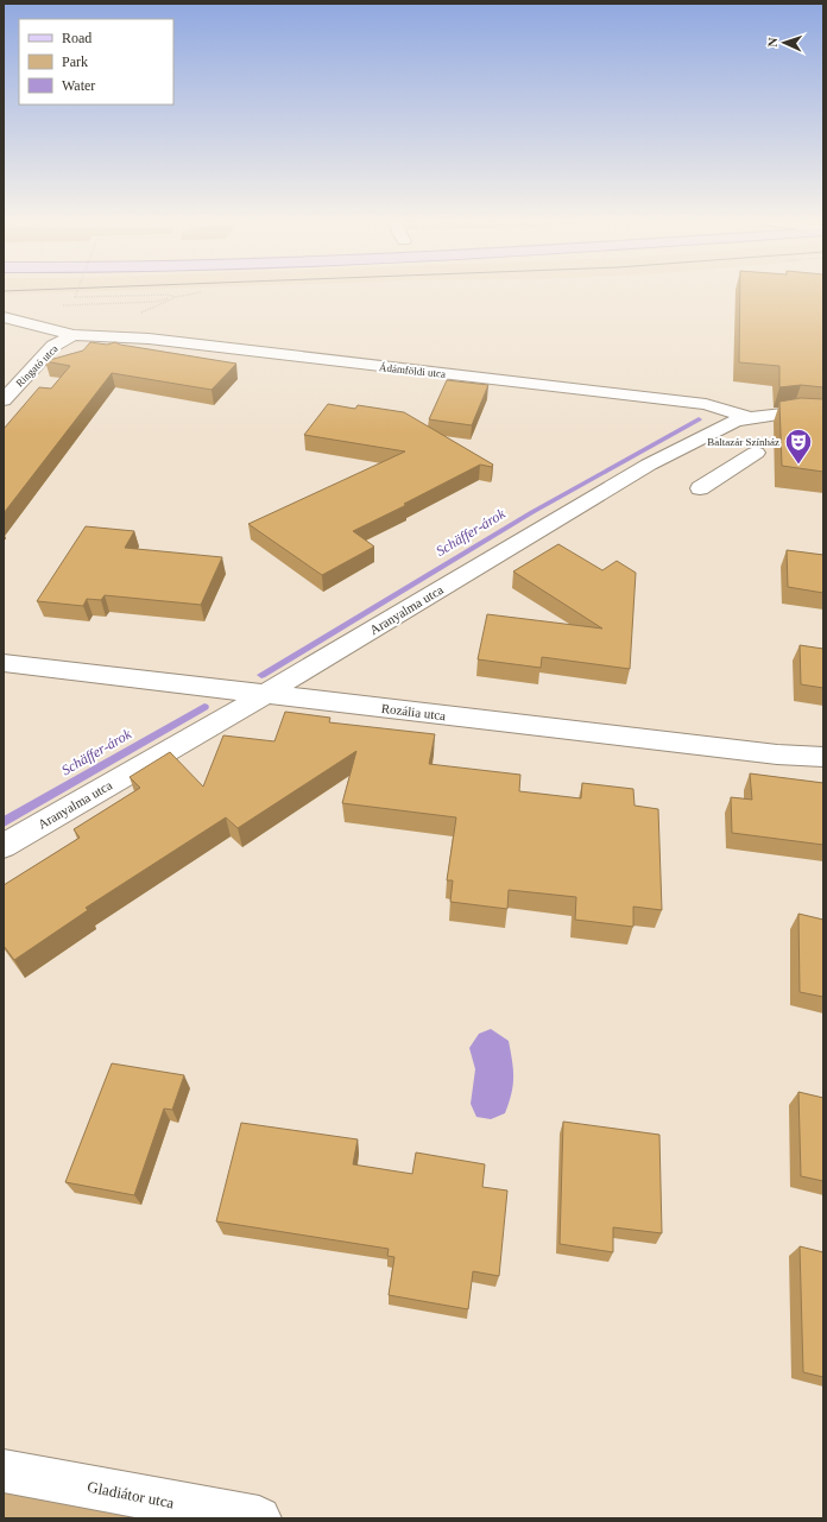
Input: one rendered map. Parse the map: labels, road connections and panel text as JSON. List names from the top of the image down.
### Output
{
  "streets": {
    "street": [
      "Ringató utca",
      "Ádámföldi utca",
      "Aranyalma utca",
      "Rozália utca",
      "Gladiátor utca"
    ]
  },
  "crossings": [
    ["Ringató utca", "Ádámföldi utca"],
    ["Ádámföldi utca", "Aranyalma utca"],
    ["Aranyalma utca", "Rozália utca"]
  ],
  "water": ["Schäffer-árok"],
  "places": {
    "theatre": ["Baltazár Színház"]
  },
  "legend": ["Road", "Park", "Water"],
  "north": "left"
}
